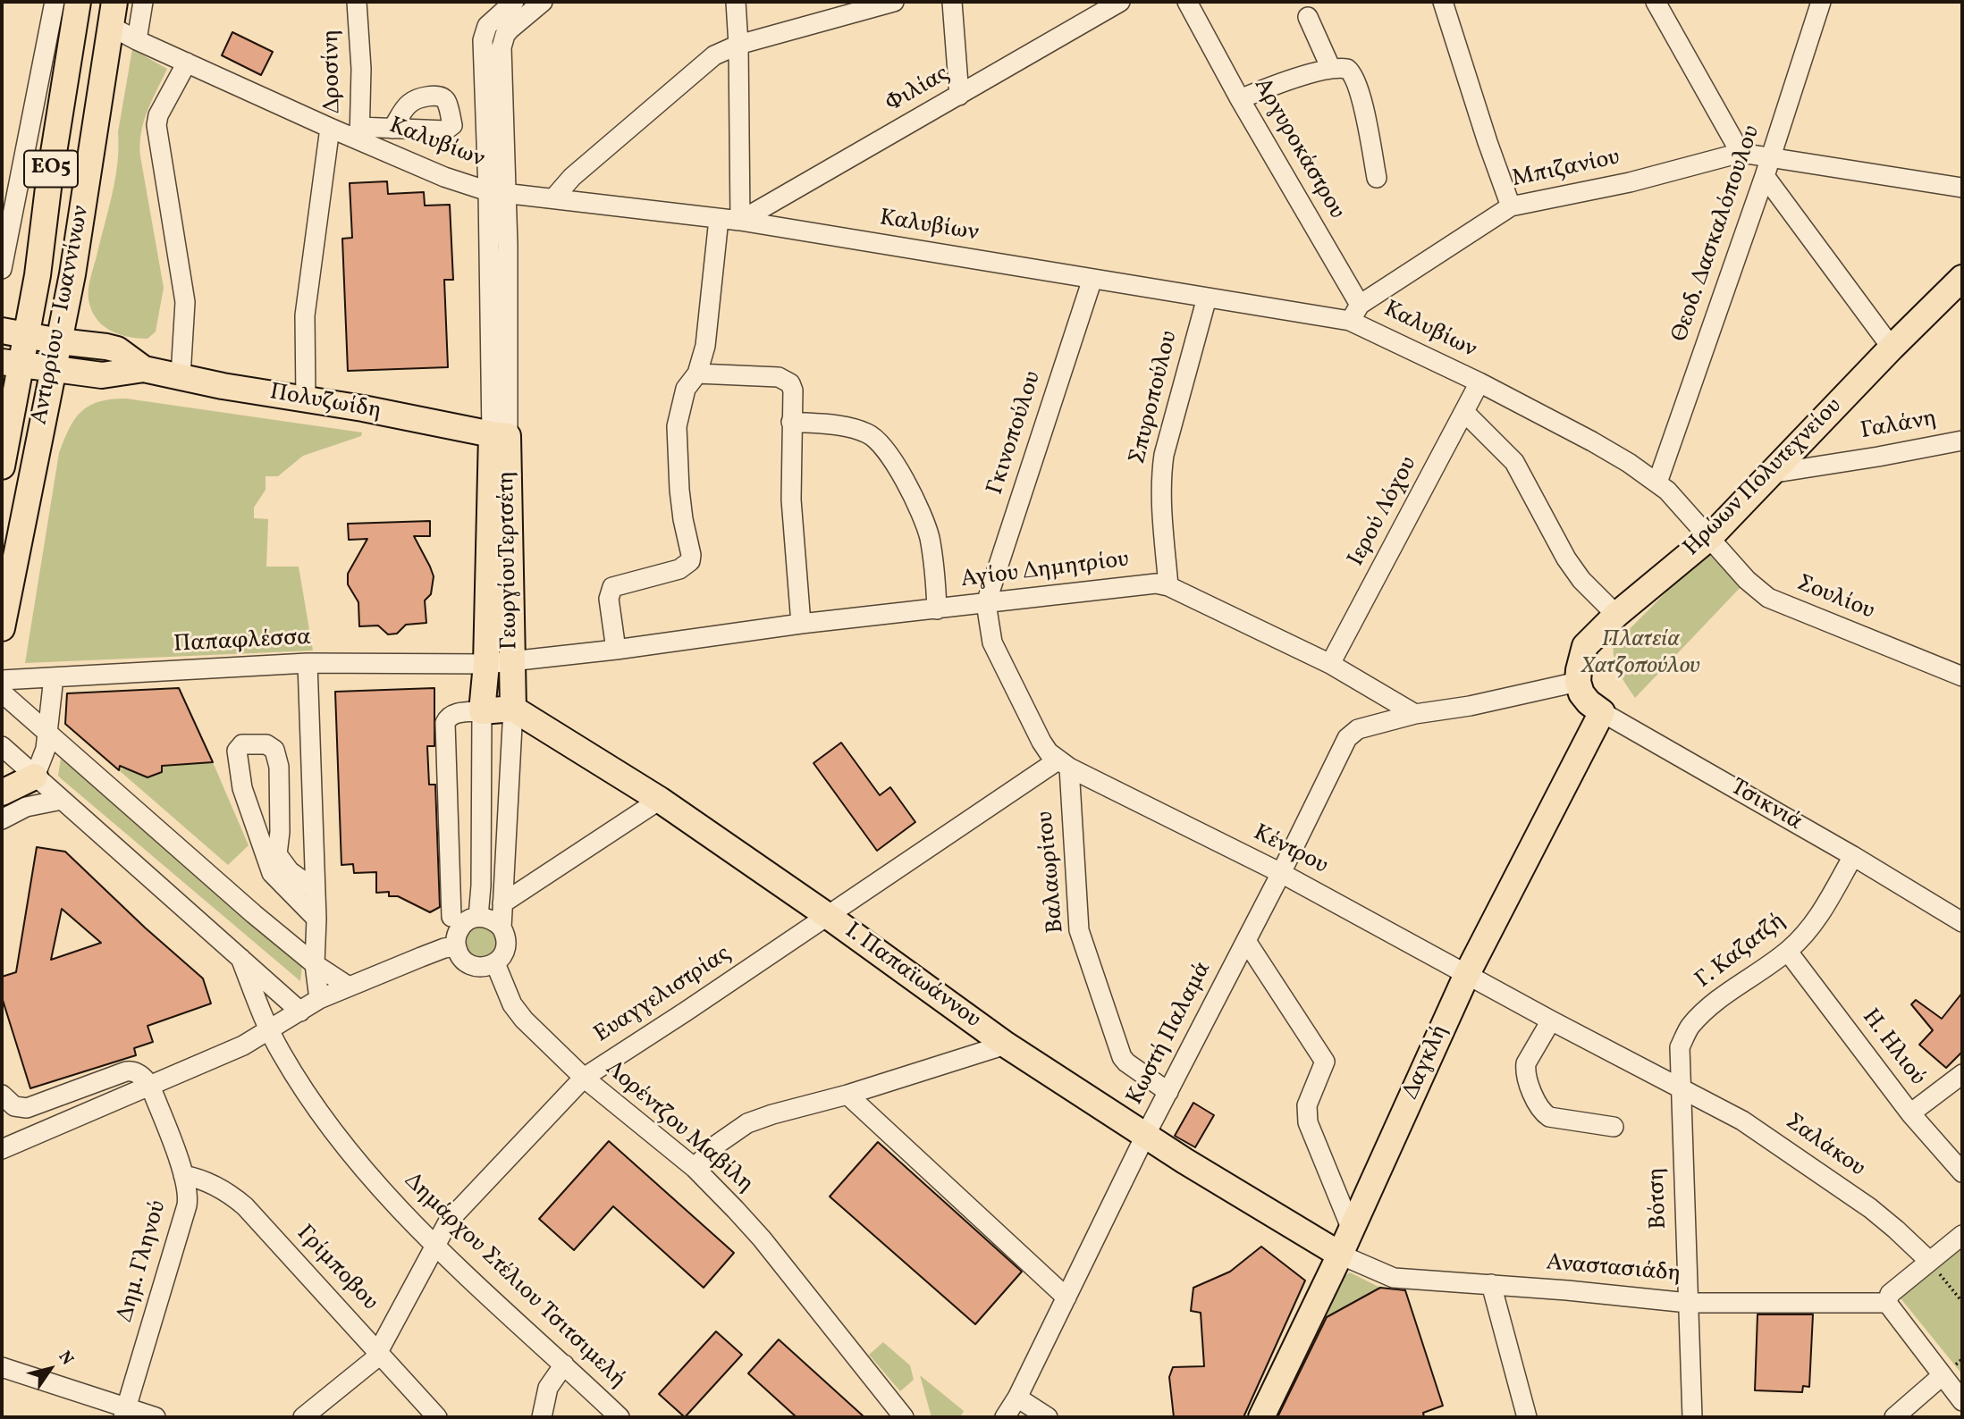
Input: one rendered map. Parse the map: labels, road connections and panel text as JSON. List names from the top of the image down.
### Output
{
  "streets": {
    "main road": [
      "ΕΟ5",
      "Αντιρρίου - Ιωαννίνων",
      "Πολυζωίδη",
      "Ηρώων Πολυτεχνείου",
      "ΓεωργίουΤερτσέτη",
      "Τσικνιά",
      "Ι. Παπαϊωάννου",
      "Δαγκλή"
    ],
    "street": [
      "Δροσίνη",
      "Φιλίας",
      "Καλυβίων",
      "Αργυροκάστρου",
      "Μπιζανίου",
      "Θεοδ. Δασκαλόπουλου",
      "Σπυροπούλου",
      "Γαλάνη",
      "Γκινοπούλου",
      "Ιερού Λόχου",
      "Αγίου Δημητρίου",
      "Σουλίου",
      "Παπαφλέσσα",
      "Κέντρου",
      "Βαλαωρίτου",
      "Γ. Καζατζή",
      "Ευαγγελιστρίας",
      "Κωστή Παλαμά",
      "Η. Ηλιού",
      "Λορέντζου Μαβίλη",
      "Σαλάκου",
      "Βότση",
      "Δημ. Γληνού",
      "Γρίμποβου",
      "Αναστασιάδη",
      "Δημάρχου Στέλιου Τσιτσιμελή"
    ]
  },
  "crossings": [
    ["Δροσίνη", "Καλυβίων"],
    ["Φιλίας", "Καλυβίων"],
    ["Καλυβίων", "Αργυροκάστρου"],
    ["Καλυβίων", "Μπιζανίου"],
    ["Καλυβίων", "Θεοδ. Δασκαλόπουλου"],
    ["Καλυβίων", "Αντιρρίου - Ιωαννίνων"],
    ["Καλυβίων", "Σπυροπούλου"],
    ["Καλυβίων", "Γκινοπούλου"],
    ["Καλυβίων", "Ηρώων Πολυτεχνείου"],
    ["Καλυβίων", "Ιερού Λόχου"],
    ["Καλυβίων", "ΓεωργίουΤερτσέτη"],
    ["Καλυβίων", "Σουλίου"],
    ["Αργυροκάστρου", "Μπιζανίου"],
    ["Μπιζανίου", "Θεοδ. Δασκαλόπουλου"],
    ["Σπυροπούλου", "Αγίου Δημητρίου"],
    ["Πολυζωίδη", "ΓεωργίουΤερτσέτη"],
    ["Γαλάνη", "Ηρώων Πολυτεχνείου"],
    ["Γκινοπούλου", "Αγίου Δημητρίου"],
    ["Γκινοπούλου", "Κέντρου"],
    ["Ηρώων Πολυτεχνείου", "Σουλίου"],
    ["Ηρώων Πολυτεχνείου", "Τσικνιά"],
    ["Ιερού Λόχου", "Αγίου Δημητρίου"],
    ["ΓεωργίουΤερτσέτη", "Αγίου Δημητρίου"],
    ["ΓεωργίουΤερτσέτη", "Παπαφλέσσα"],
    ["ΓεωργίουΤερτσέτη", "Ι. Παπαϊωάννου"],
    ["ΓεωργίουΤερτσέτη", "Λορέντζου Μαβίλη"],
    ["Αγίου Δημητρίου", "Παπαφλέσσα"],
    ["Αγίου Δημητρίου", "Κέντρου"],
    ["Αγίου Δημητρίου", "Κωστή Παλαμά"],
    ["Τσικνιά", "Γ. Καζατζή"],
    ["Τσικνιά", "Δαγκλή"],
    ["Κέντρου", "Βαλαωρίτου"],
    ["Κέντρου", "Ευαγγελιστρίας"],
    ["Κέντρου", "Κωστή Παλαμά"],
    ["Κέντρου", "Δαγκλή"],
    ["Κέντρου", "Σαλάκου"],
    ["Βαλαωρίτου", "Ευαγγελιστρίας"],
    ["Βαλαωρίτου", "Κωστή Παλαμά"],
    ["Γ. Καζατζή", "Η. Ηλιού"],
    ["Γ. Καζατζή", "Σαλάκου"],
    ["Γ. Καζατζή", "Βότση"],
    ["Ι. Παπαϊωάννου", "Ευαγγελιστρίας"],
    ["Ι. Παπαϊωάννου", "Κωστή Παλαμά"],
    ["Ι. Παπαϊωάννου", "Δαγκλή"],
    ["Ι. Παπαϊωάννου", "Αναστασιάδη"],
    ["Ευαγγελιστρίας", "Λορέντζου Μαβίλη"],
    ["Ευαγγελιστρίας", "Γρίμποβου"],
    ["Ευαγγελιστρίας", "Δημάρχου Στέλιου Τσιτσιμελή"],
    ["Δαγκλή", "Αναστασιάδη"],
    ["Σαλάκου", "Βότση"],
    ["Βότση", "Αναστασιάδη"],
    ["Δημ. Γληνού", "Γρίμποβου"]
  ],
  "parks": ["Πλατεία Χατζοπούλου"],
  "north": "top right"
}
